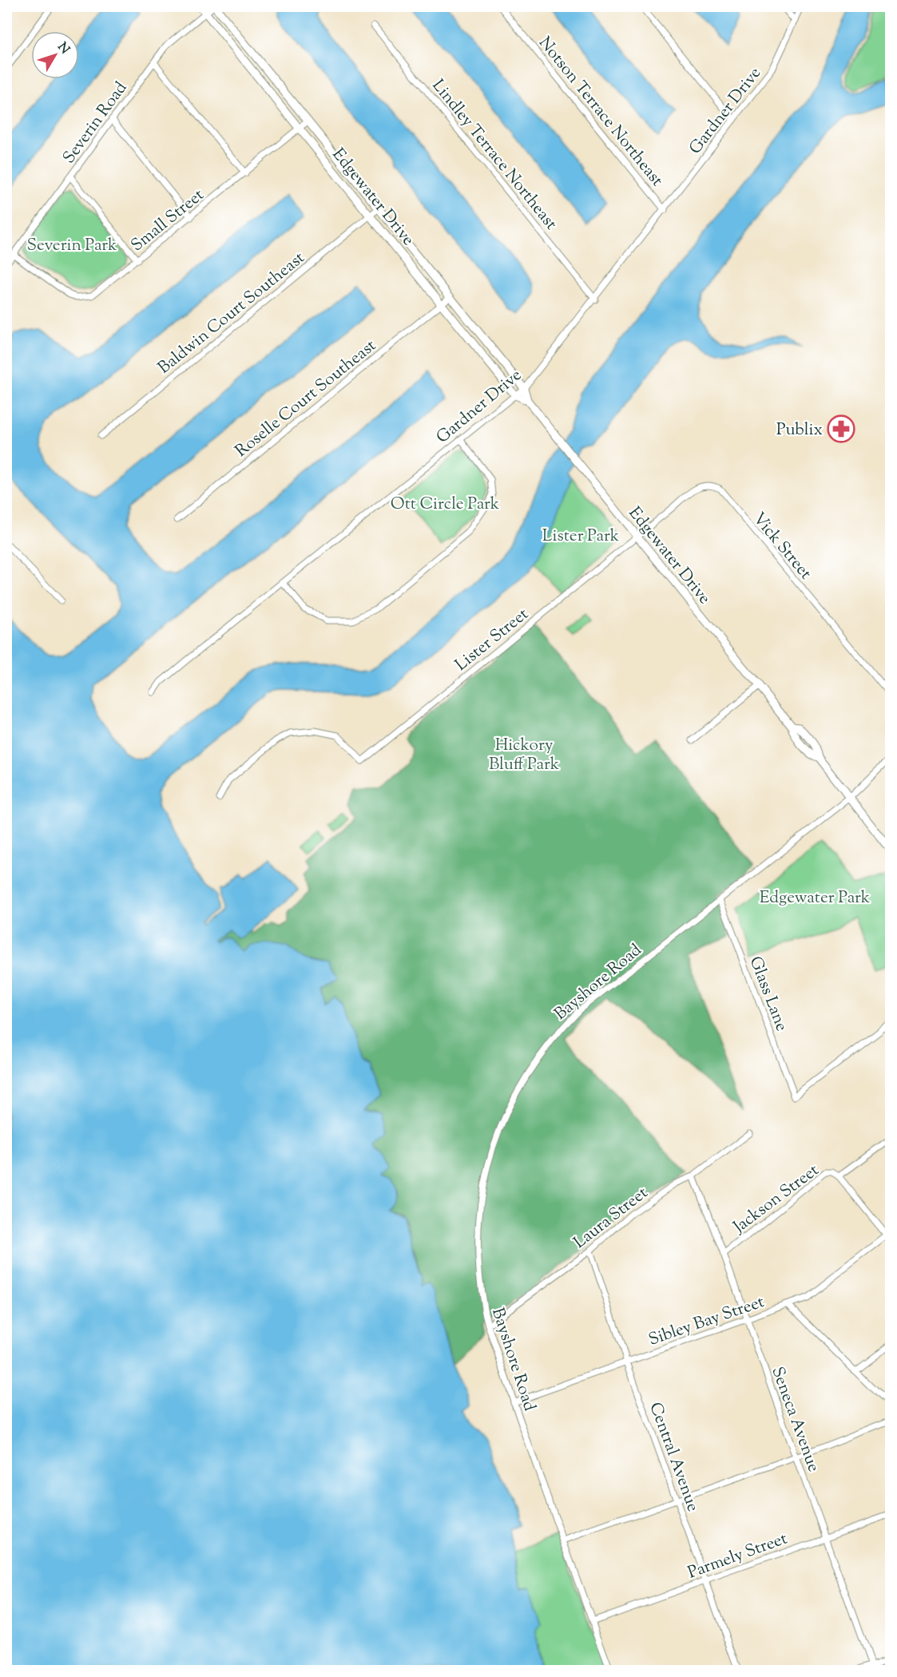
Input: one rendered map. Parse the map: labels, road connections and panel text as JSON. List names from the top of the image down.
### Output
{
  "streets": {
    "street": [
      "Gardner Drive",
      "Notson Terrace Northeast",
      "Severin Road",
      "Lindley Terrace Northeast",
      "Edgewater Drive",
      "Small Street",
      "Baldwin Court Southeast",
      "Roselle Court Southeast",
      "Vick Street",
      "Lister Street",
      "Bayshore Road",
      "Glass Lane",
      "Jackson Street",
      "Laura Street",
      "Sibley Bay Street",
      "Seneca Avenue",
      "Central Avenue",
      "Parmely Street"
    ]
  },
  "crossings": [
    ["Gardner Drive", "Notson Terrace Northeast"],
    ["Gardner Drive", "Lindley Terrace Northeast"],
    ["Gardner Drive", "Edgewater Drive"],
    ["Severin Road", "Edgewater Drive"],
    ["Severin Road", "Small Street"],
    ["Edgewater Drive", "Small Street"],
    ["Edgewater Drive", "Baldwin Court Southeast"],
    ["Edgewater Drive", "Roselle Court Southeast"],
    ["Edgewater Drive", "Vick Street"],
    ["Edgewater Drive", "Lister Street"],
    ["Edgewater Drive", "Bayshore Road"],
    ["Vick Street", "Lister Street"],
    ["Bayshore Road", "Glass Lane"],
    ["Bayshore Road", "Laura Street"],
    ["Bayshore Road", "Sibley Bay Street"],
    ["Bayshore Road", "Parmely Street"],
    ["Jackson Street", "Seneca Avenue"],
    ["Laura Street", "Seneca Avenue"],
    ["Laura Street", "Central Avenue"],
    ["Sibley Bay Street", "Seneca Avenue"],
    ["Sibley Bay Street", "Central Avenue"],
    ["Seneca Avenue", "Parmely Street"],
    ["Central Avenue", "Parmely Street"]
  ],
  "parks": [
    "Severin Park",
    "Ott Circle Park",
    "Lister Park",
    "Hickory Bluff Park",
    "Edgewater Park"
  ],
  "places": {
    "pharmacy": ["Publix"]
  },
  "north": "top right"
}
